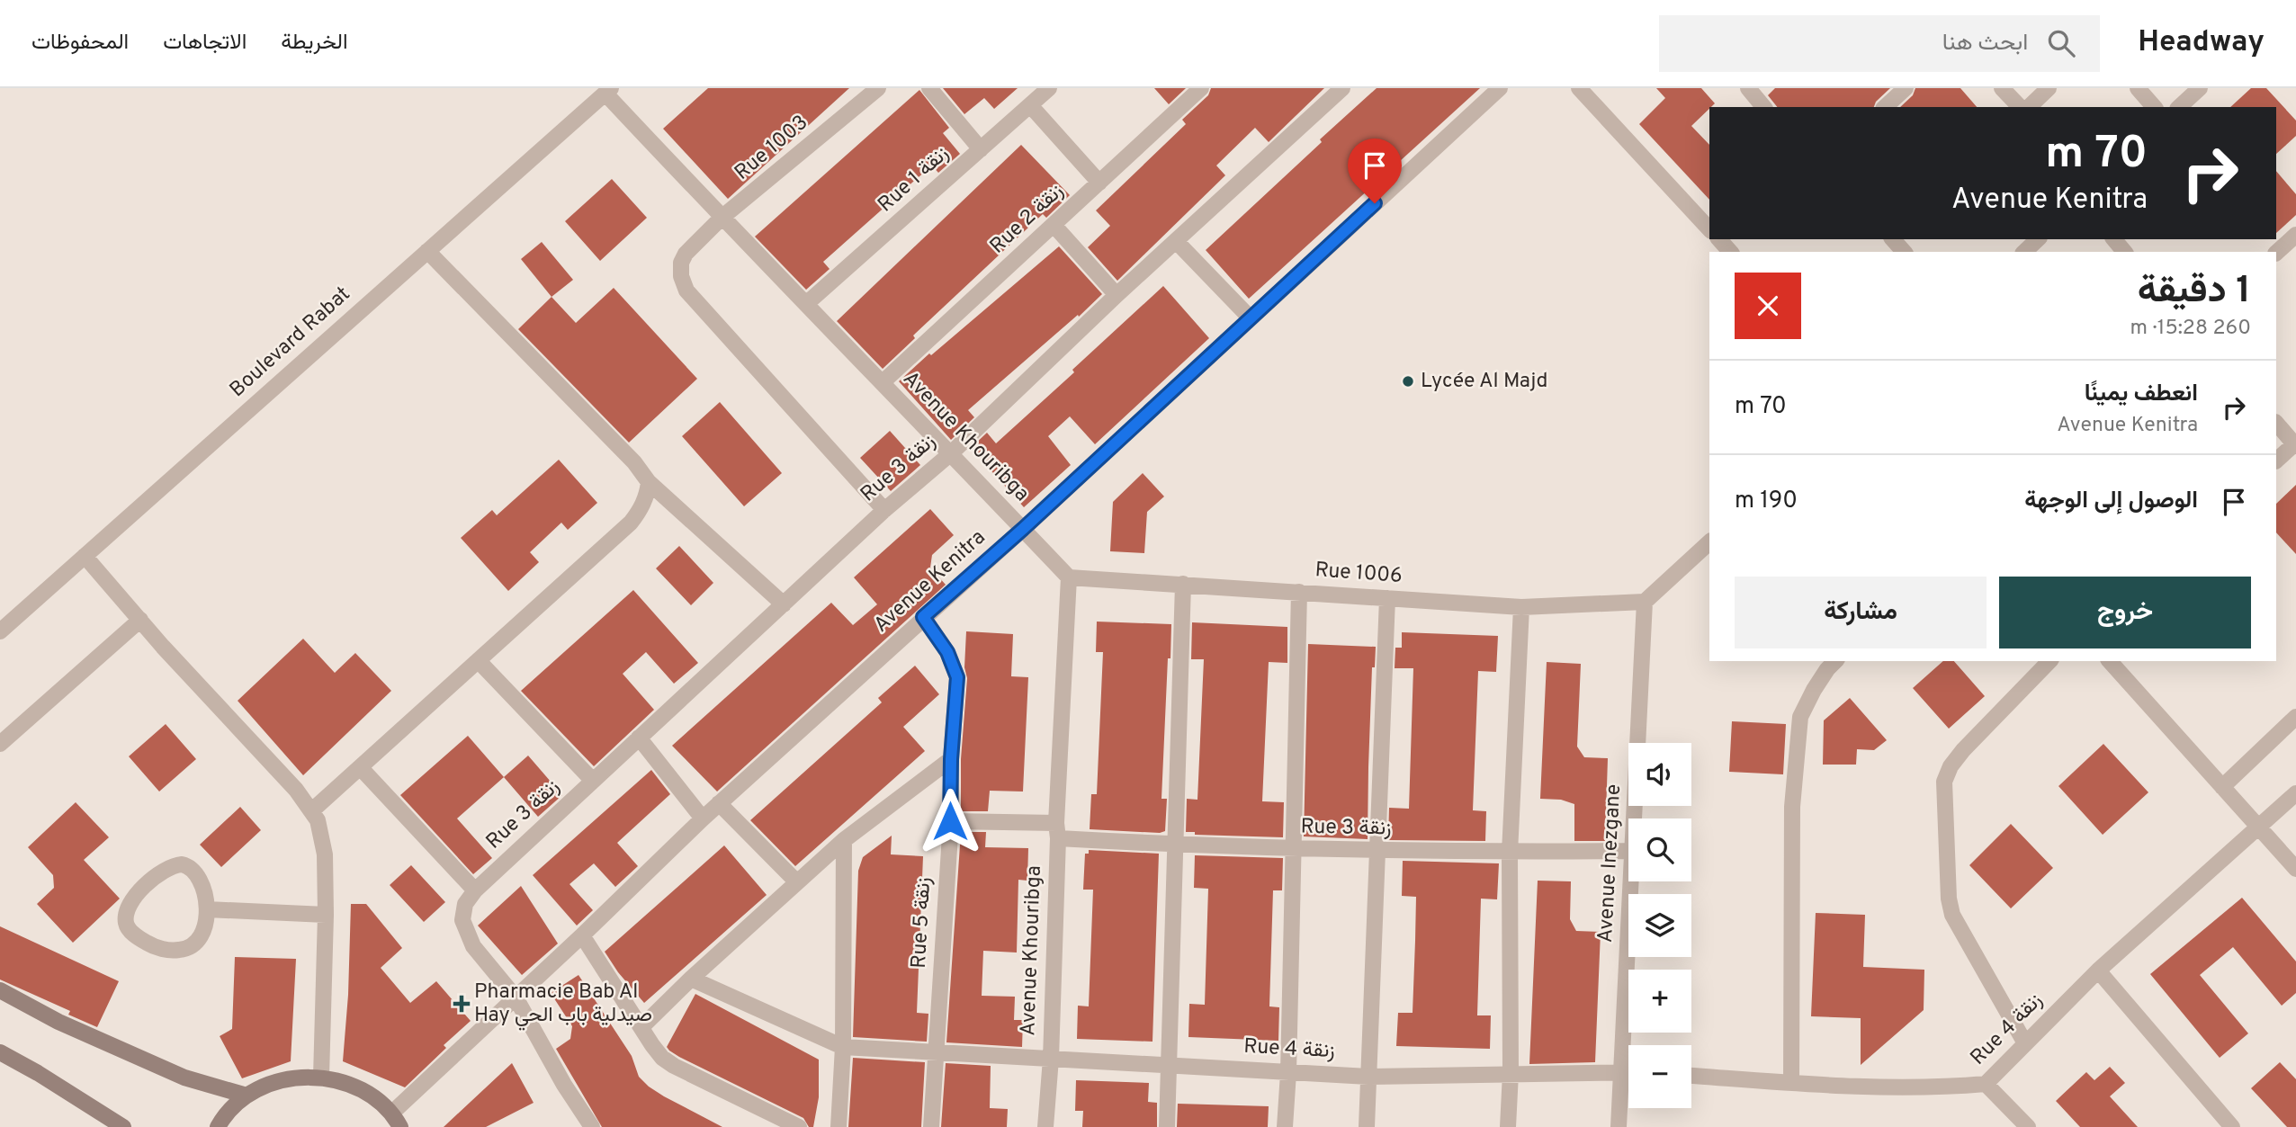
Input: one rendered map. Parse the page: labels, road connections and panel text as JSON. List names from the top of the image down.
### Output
{
  "streets": {
    "street": [
      "Rue 1003",
      "Rue 1 زنقة",
      "Rue 2 زنقة",
      "Boulevard Rabat",
      "Avenue Khouribga",
      "Rue 3 زنقة",
      "Rue 1006",
      "Avenue Kenitra",
      "Avenue Inezgane",
      "Rue 5 زنقة",
      "Rue 4 زنقة"
    ]
  },
  "crossings": [
    ["Rue 1003", "Avenue Khouribga"],
    ["Rue 1003", "Rue 3 زنقة"],
    ["Rue 1 زنقة", "Avenue Khouribga"],
    ["Rue 2 زنقة", "Avenue Khouribga"],
    ["Boulevard Rabat", "Avenue Khouribga"],
    ["Avenue Khouribga", "Rue 3 زنقة"],
    ["Avenue Khouribga", "Rue 1006"],
    ["Avenue Khouribga", "Avenue Kenitra"],
    ["Avenue Khouribga", "Rue 4 زنقة"],
    ["Rue 3 زنقة", "Rue 5 زنقة"],
    ["Rue 1006", "Avenue Inezgane"],
    ["Avenue Kenitra", "Rue 5 زنقة"],
    ["Avenue Inezgane", "Rue 4 زنقة"],
    ["Rue 5 زنقة", "Rue 4 زنقة"]
  ],
  "places": {
    "other": ["Lycée Al Majd"],
    "health": ["Pharmacie Bab Al Hay صيدلية باب الحي"]
  },
  "page": {
    "header": "Headway",
    "search": "ابحث هنا",
    "nav": ["الخريطة", "الاتجاهات", "المحفوظات"],
    "turn": ["70 m", "Avenue Kenitra"],
    "heading": ["1 دقيقة", "260 m · 15:28"],
    "list": [
      {
        "name": "انعطف يمينًا",
        "note": "Avenue Kenitra",
        "value": "70 m"
      },
      {
        "name": "الوصول إلى الوجهة",
        "value": "190 m"
      }
    ],
    "buttons": ["خروج", "مشاركة"],
    "map_buttons": ["+", "−"]
  }
}
